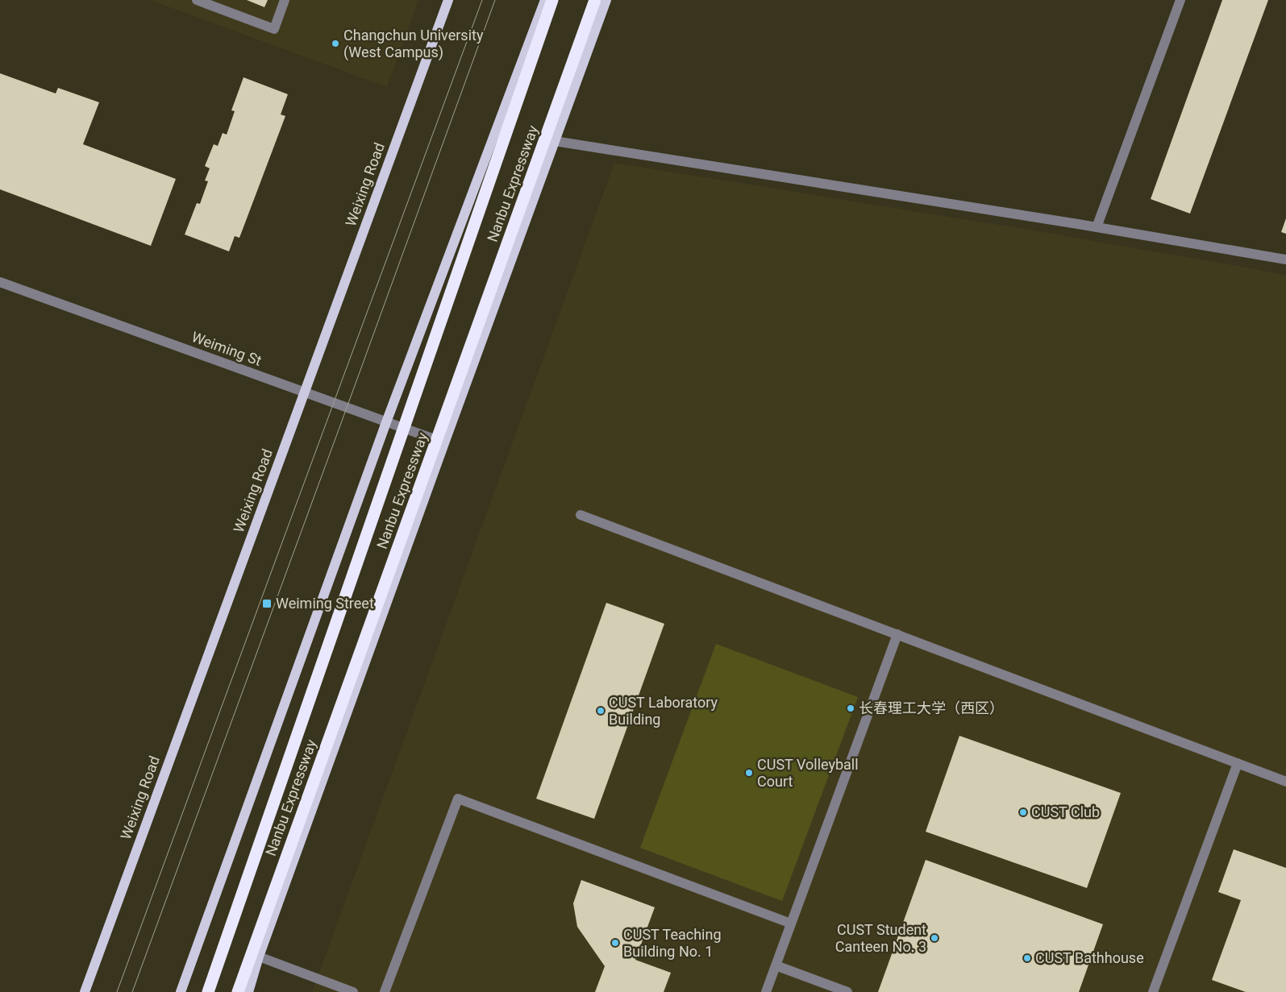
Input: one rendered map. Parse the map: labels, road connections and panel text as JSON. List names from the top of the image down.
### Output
{
  "streets": {
    "highway": ["Nanbu Expressway"],
    "main road": ["Weixing Road"],
    "street": ["Weiming St"]
  },
  "crossings": [
    ["Weixing Road", "Weiming St"]
  ],
  "places": {
    "other": [
      "Changchun University (West Campus)",
      "长春理工大学（西区）",
      "CUST Laboratory Building",
      "CUST Volleyball Court",
      "CUST Club",
      "CUST Student Canteen No. 3",
      "CUST Teaching Building No. 1",
      "CUST Bathhouse"
    ],
    "transit": ["Weiming Street"]
  }
}
